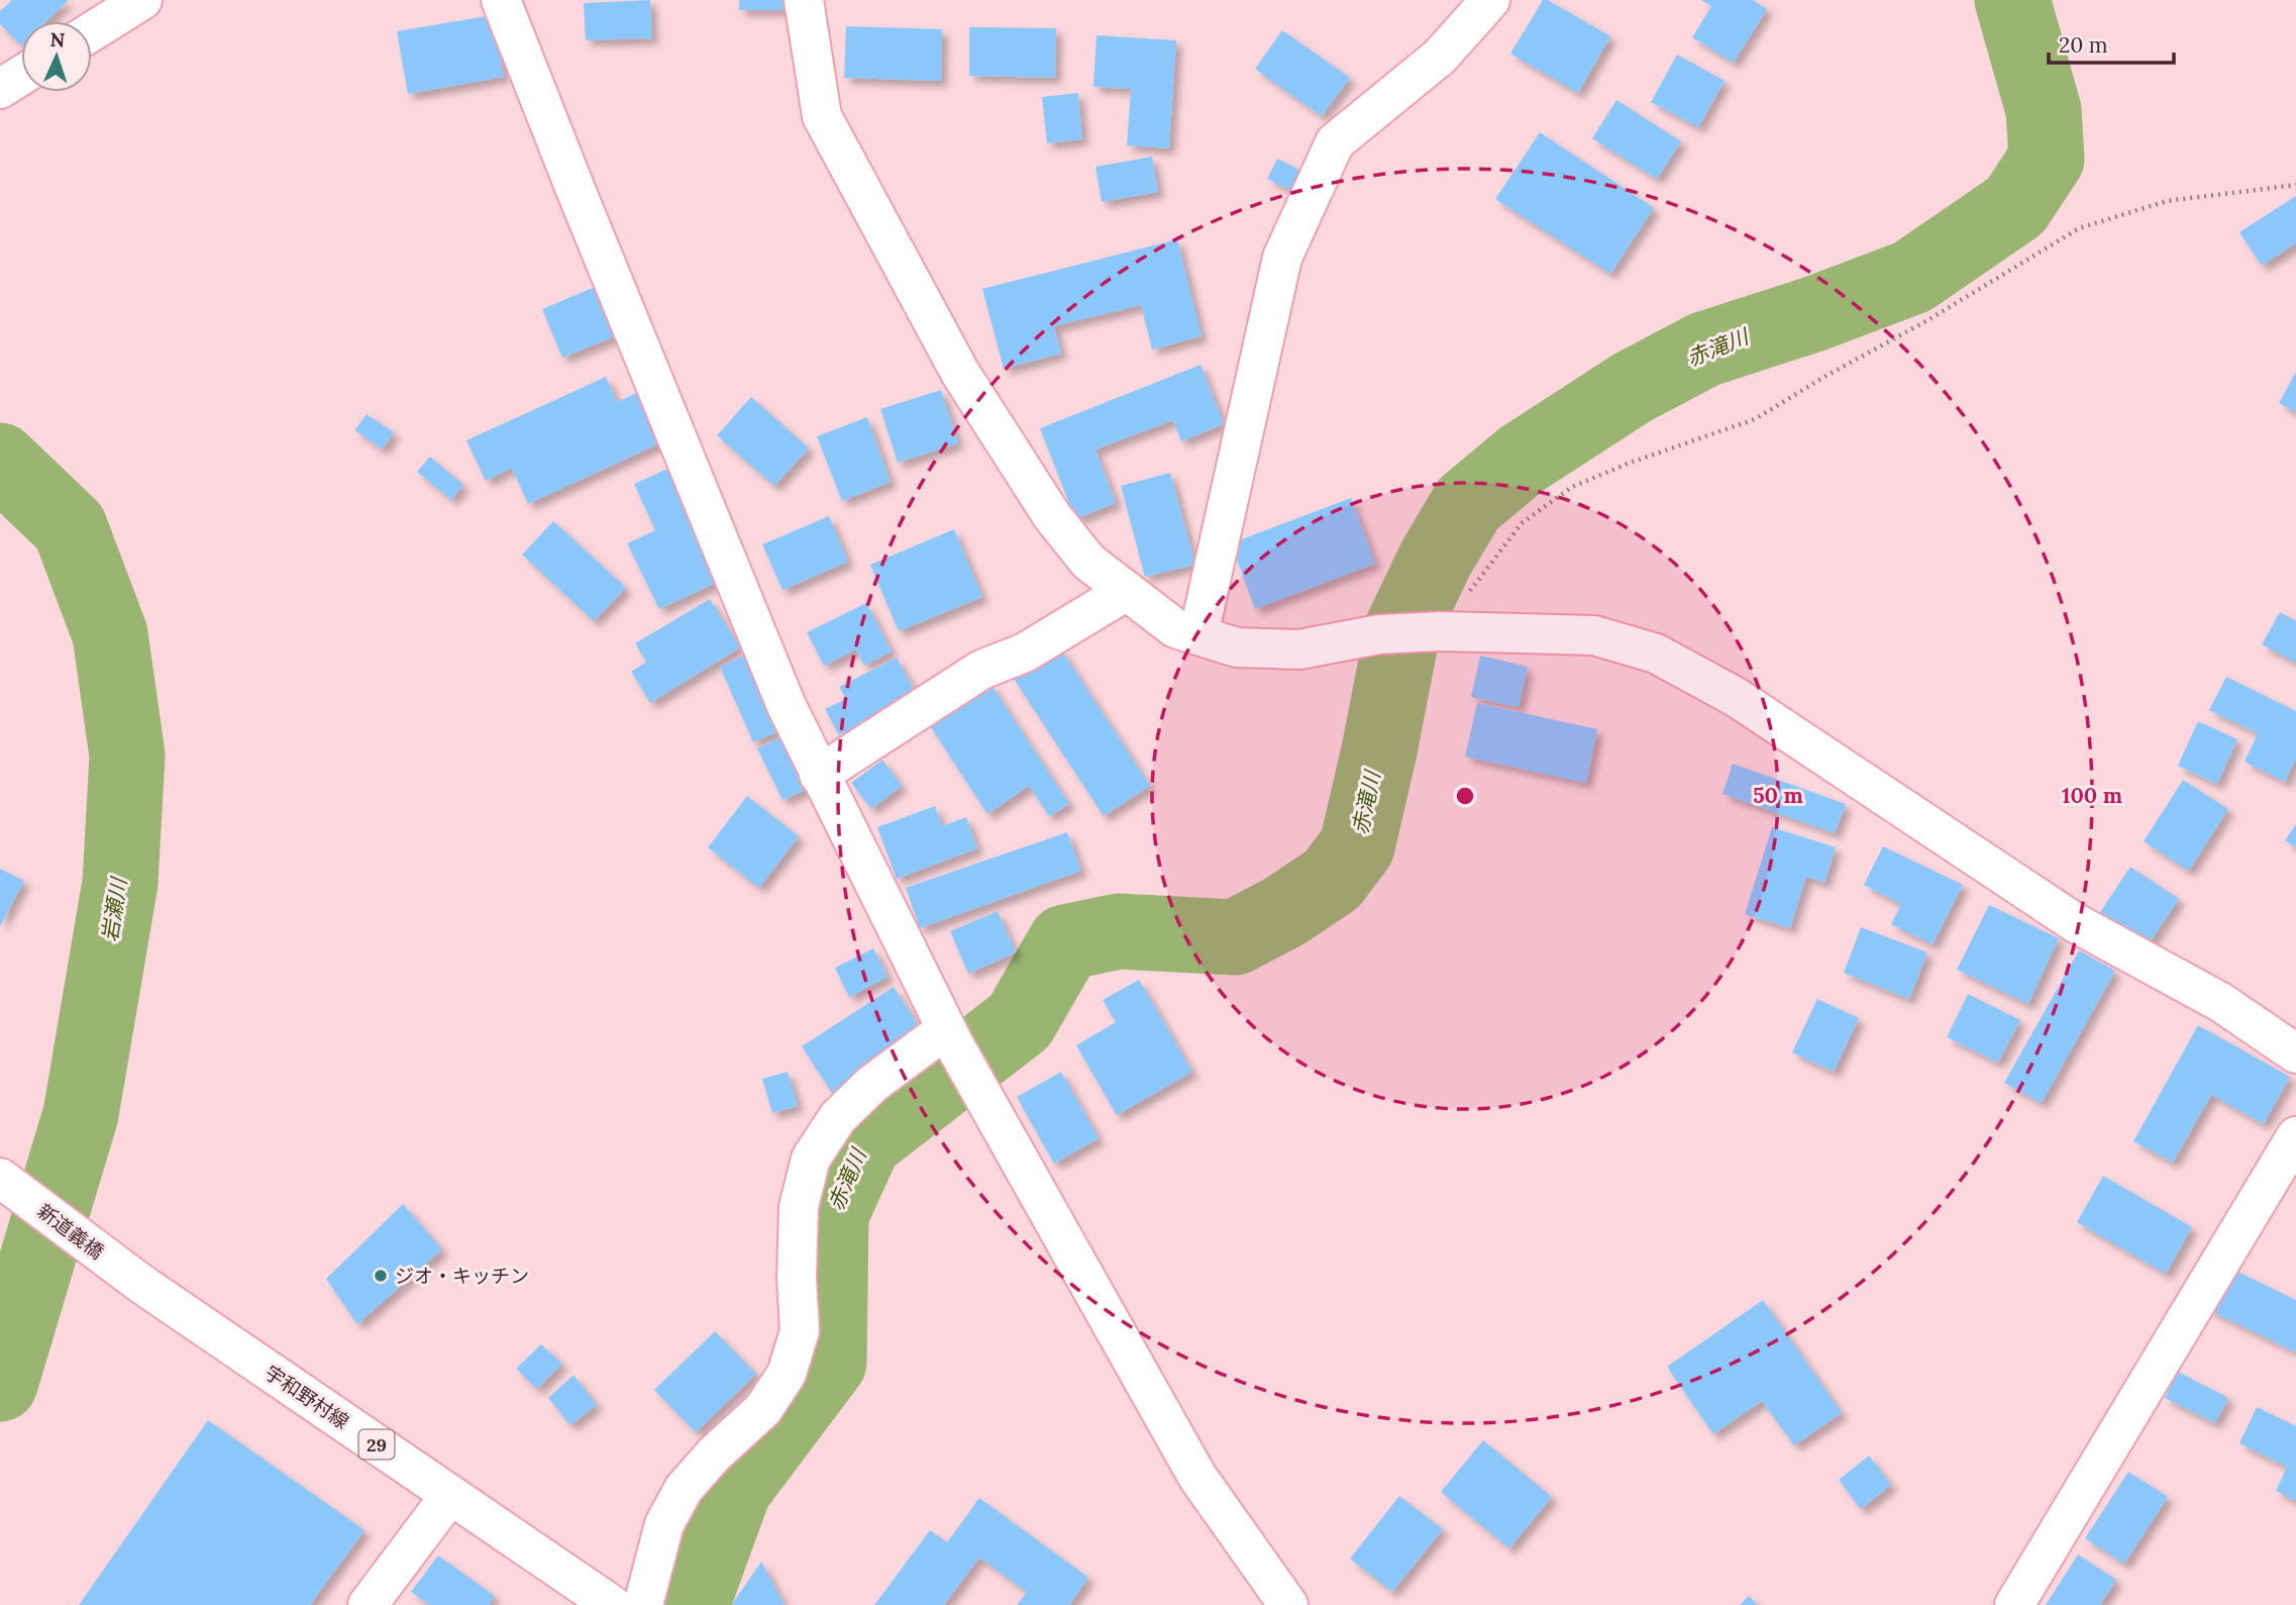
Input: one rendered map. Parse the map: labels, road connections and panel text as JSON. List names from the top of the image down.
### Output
{
  "streets": {
    "street": ["新道義橋", "宇和野村線", "29"]
  },
  "crossings": [
    ["新道義橋", "宇和野村線"]
  ],
  "water": ["赤滝川", "岩瀬川"],
  "places": ["ジオ・キッチン"],
  "scale_bar": "20 m",
  "north": "top",
  "rings": ["50 m", "100 m"]
}
